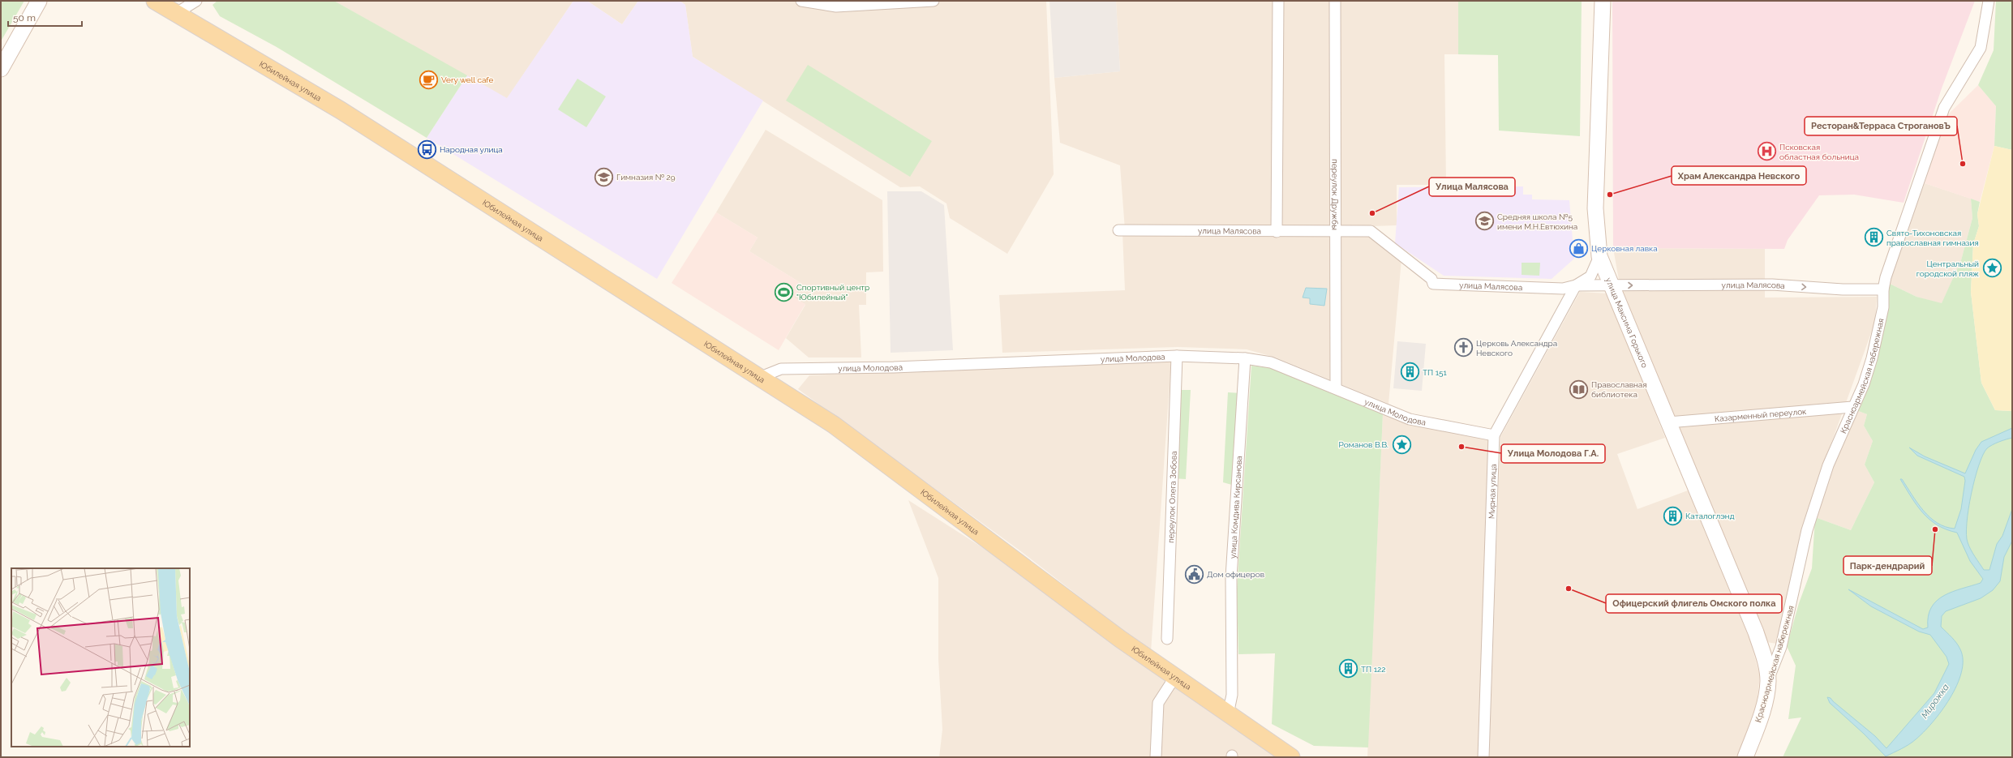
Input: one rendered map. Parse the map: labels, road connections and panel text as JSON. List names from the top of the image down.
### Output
{
  "streets": {
    "main road": ["Юбилейная улица", "улица Максима Горького", "Красноармейская набережная"],
    "street": [
      "переулок Дружбы",
      "улица Малясова",
      "улица Молодова",
      "Казарменный переулок",
      "Мирная улица",
      "переулок Олега Зобова",
      "улица Комдива Кирсанова"
    ]
  },
  "crossings": [
    ["Юбилейная улица", "улица Молодова"],
    ["Юбилейная улица", "улица Комдива Кирсанова"],
    ["переулок Дружбы", "улица Малясова"],
    ["переулок Дружбы", "улица Молодова"],
    ["улица Малясова", "улица Максима Горького"],
    ["улица Малясова", "Красноармейская набережная"],
    ["улица Малясова", "Мирная улица"],
    ["улица Максима Горького", "Красноармейская набережная"],
    ["улица Максима Горького", "Казарменный переулок"],
    ["улица Максима Горького", "Мирная улица"],
    ["улица Молодова", "Мирная улица"],
    ["улица Молодова", "переулок Олега Зобова"],
    ["улица Молодова", "улица Комдива Кирсанова"],
    ["Красноармейская набережная", "Казарменный переулок"]
  ],
  "water": ["Мирожка"],
  "places": {
    "cafe": ["Very well cafe"],
    "bus stop": ["Народная улица"],
    "hospital": ["Псковская областная больница"],
    "other": [
      "Ресторан&Терраса СтрогановЪ",
      "Храм Александра Невского",
      "Улица Малясова",
      "Улица Молодова Г.А.",
      "Парк-дендрарий",
      "Офицерский флигель Омского полка"
    ],
    "school or university": ["Гимназия № 29", "Средняя школа №5 имени М.Н.Евтюхина"],
    "building": [
      "Свято-Тихоновская православная гимназия",
      "ТП 151",
      "Каталоглэнд",
      "ТП 122"
    ],
    "shop": ["Церковная лавка"],
    "place": ["Центральный городской пляж", "Романов В.В."],
    "sports": ["Спортивный центр \"Юбилейный\""],
    "church": ["Церковь Александра Невского"],
    "library": ["Православная библиотека"],
    "public building": ["Дом офицеров"]
  },
  "scale_bar": "50 m"
}
